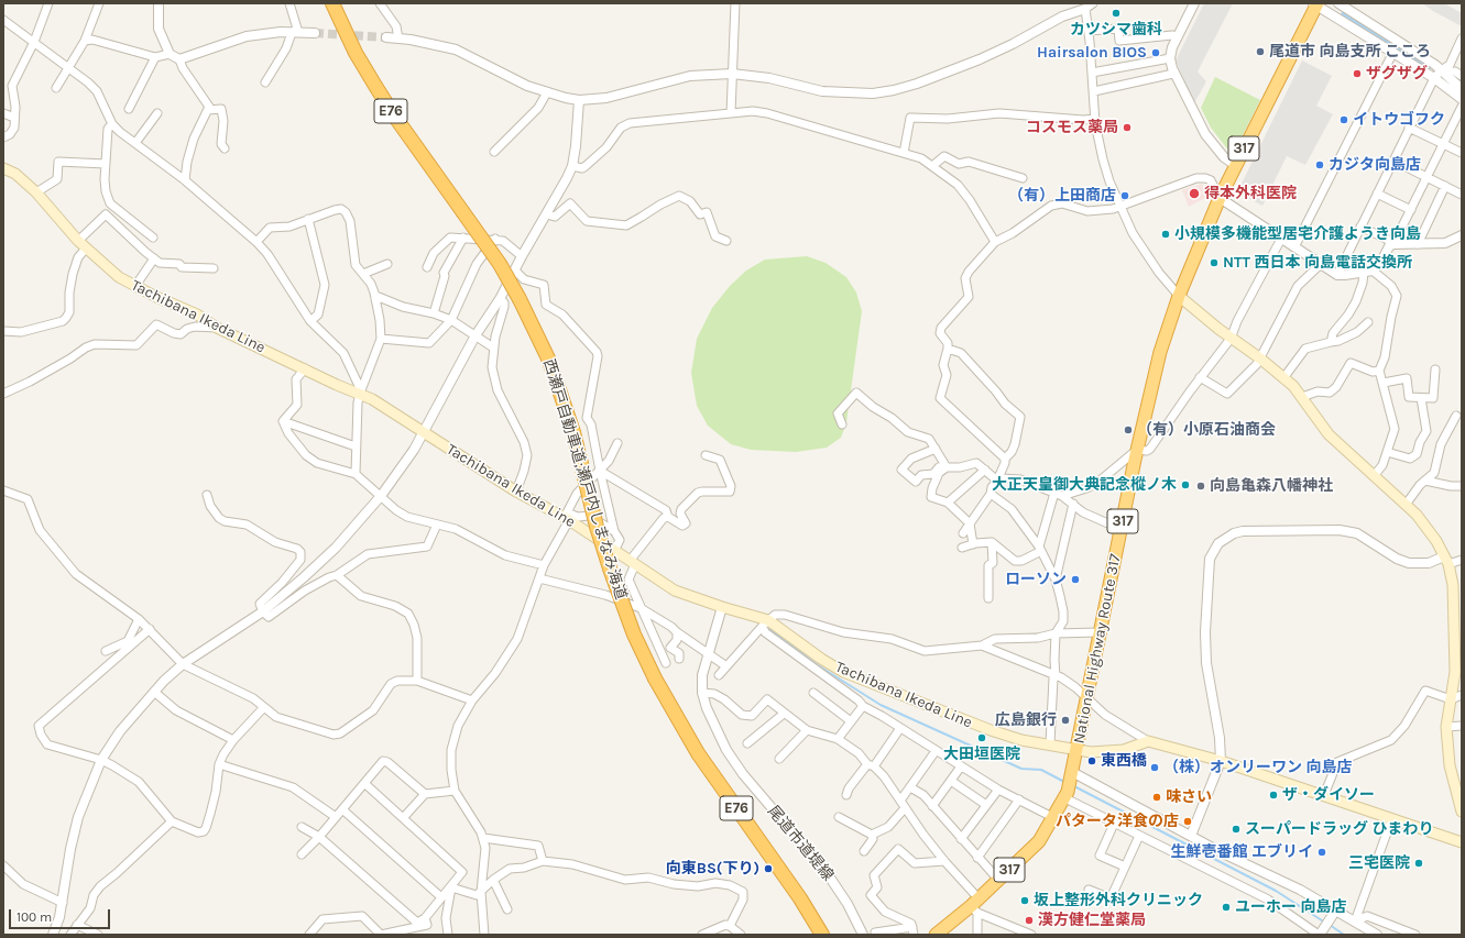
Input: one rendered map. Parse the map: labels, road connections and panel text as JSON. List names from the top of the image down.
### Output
{
  "streets": {
    "highway": [
      "E76",
      "317",
      "西瀬戸自動車道;瀬戸内しまなみ海道",
      "National Highway Route 317"
    ],
    "main road": ["Tachibana Ikeda Line"],
    "street": ["尾道市道堤線"]
  },
  "crossings": [
    ["Tachibana Ikeda Line", "National Highway Route 317"],
    ["Tachibana Ikeda Line", "尾道市道堤線"]
  ],
  "places": [
    "カツシマ歯科",
    "尾道市 向島支所 こころ",
    "Hairsalon BIOS",
    "ザグザグ",
    "イトウゴフク",
    "コスモス薬局",
    "カジタ向島店",
    "得本外科医院",
    "（有）上田商店",
    "小規模多機能型居宅介護ようき向島",
    "NTT 西日本 向島電話交換所",
    "（有）小原石油商会",
    "大正天皇御大典記念樅ノ木",
    "向島亀森八幡神社",
    "ローソン",
    "広島銀行",
    "大田垣医院",
    "東西橋",
    "（株）オンリーワン 向島店",
    "ザ・ダイソー",
    "味さい",
    "パタータ洋食の店",
    "スーパードラッグ ひまわり",
    "生鮮壱番館 エブリイ",
    "三宅医院",
    "向東BS(下り)",
    "坂上整形外科クリニック",
    "ユーホー 向島店",
    "漢方健仁堂薬局"
  ],
  "scale_bar": "100 m"
}
